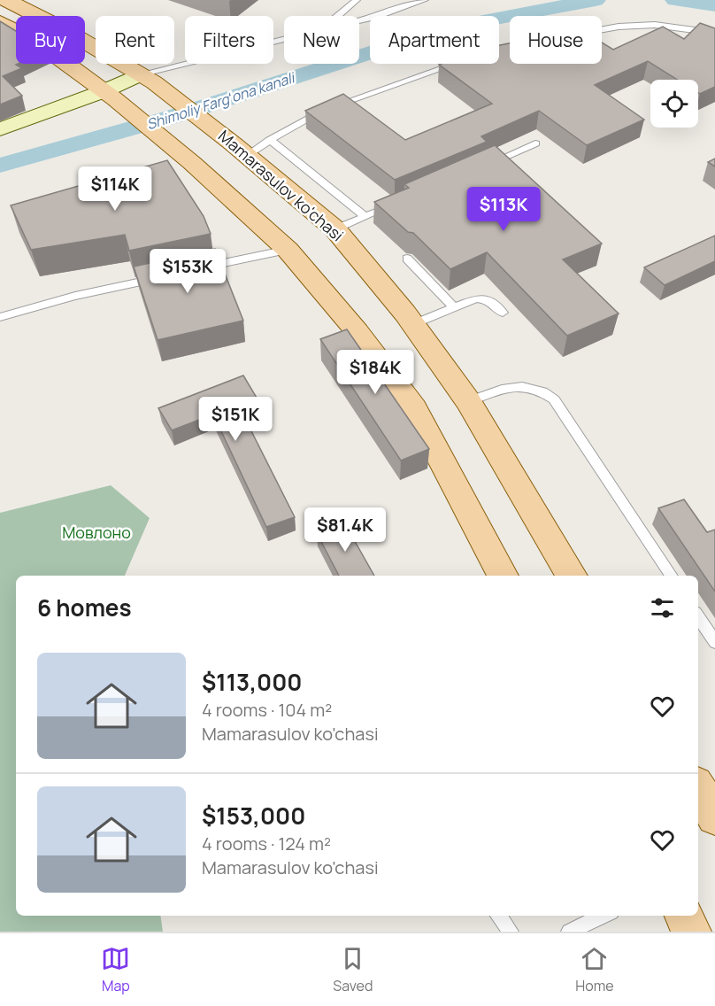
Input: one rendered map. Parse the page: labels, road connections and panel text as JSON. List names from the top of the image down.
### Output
{
  "streets": {
    "main road": ["Mamarasulov ko'chasi"]
  },
  "water": ["Shimoliy Fargʻona kanali"],
  "parks": ["Мовлоно"],
  "page": {
    "chip": [
      "Buy",
      "Rent",
      "Filters",
      "New",
      "Apartment",
      "House"
    ],
    "price": [
      "$114K",
      "$113K",
      "$153K",
      "$184K",
      "$151K",
      "$81.4K"
    ],
    "heading": "6 homes",
    "list": [
      {
        "name": "$113,000",
        "note": "4 rooms · 104 m² · Mamarasulov ko'chasi"
      },
      {
        "name": "$153,000",
        "note": "4 rooms · 124 m² · Mamarasulov ko'chasi"
      }
    ],
    "tabs": ["Map", "Saved", "Home"]
  }
}
